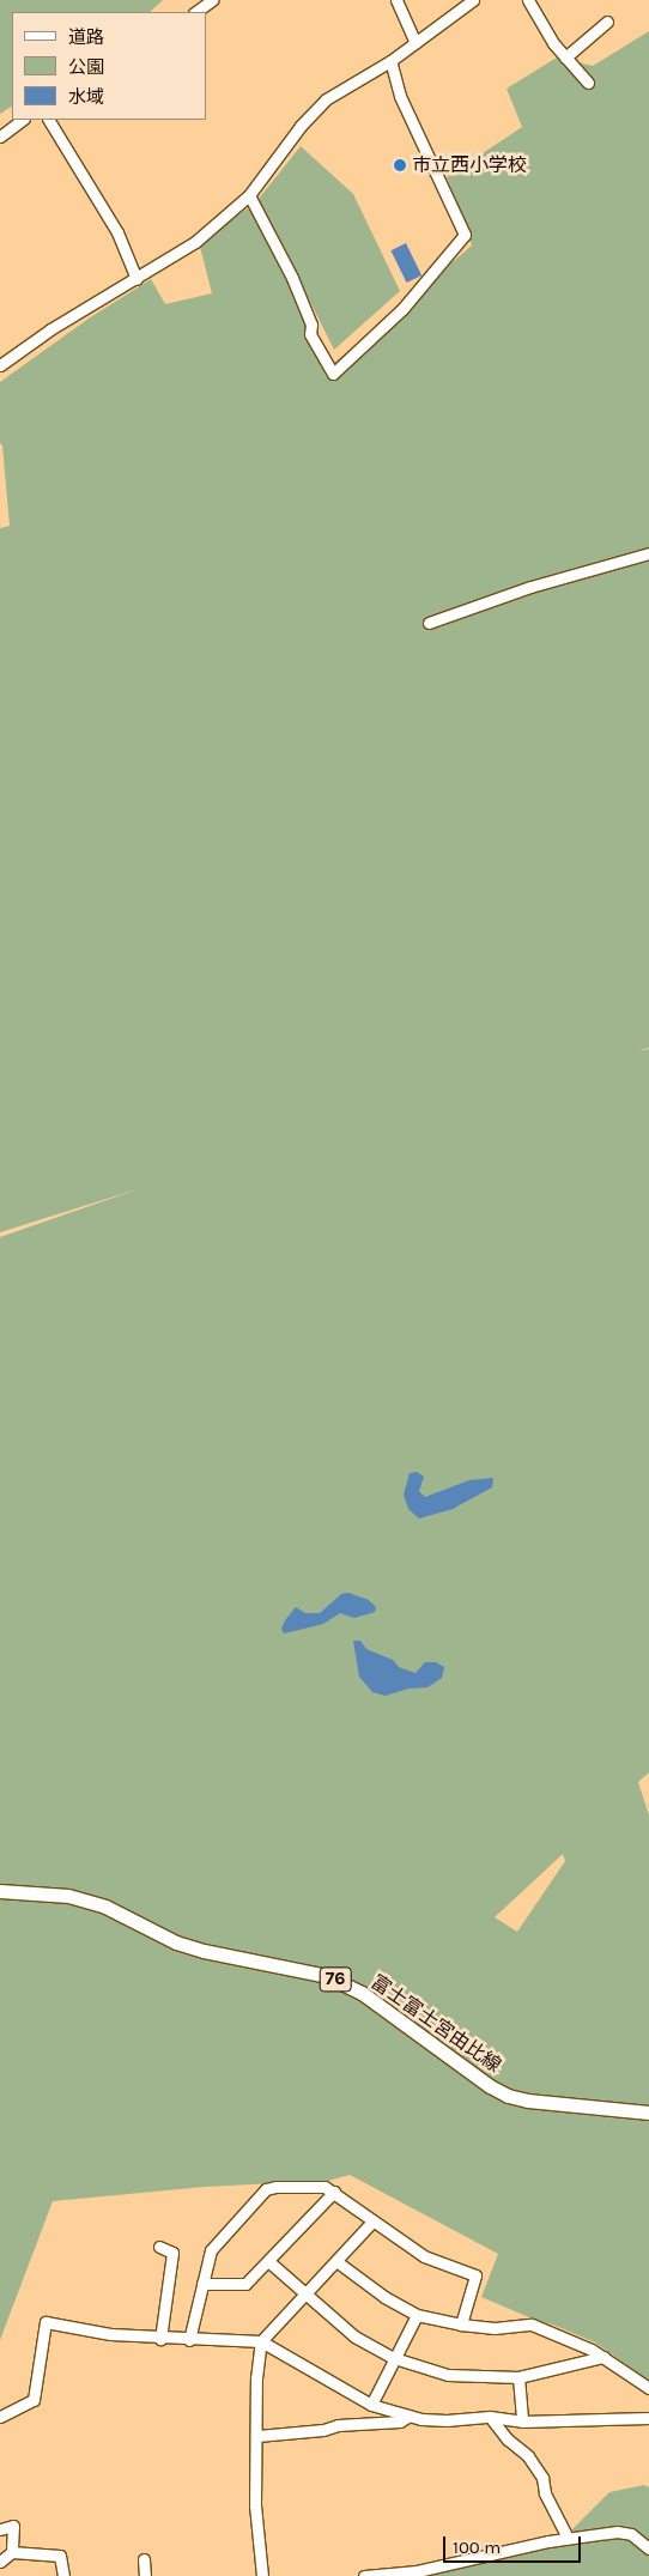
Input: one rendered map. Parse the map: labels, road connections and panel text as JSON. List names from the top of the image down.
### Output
{
  "streets": {
    "main road": ["76", "富士富士宮由比線"]
  },
  "places": ["市立西小学校"],
  "legend": ["道路", "公園", "水域"],
  "scale_bar": "100 m"
}
